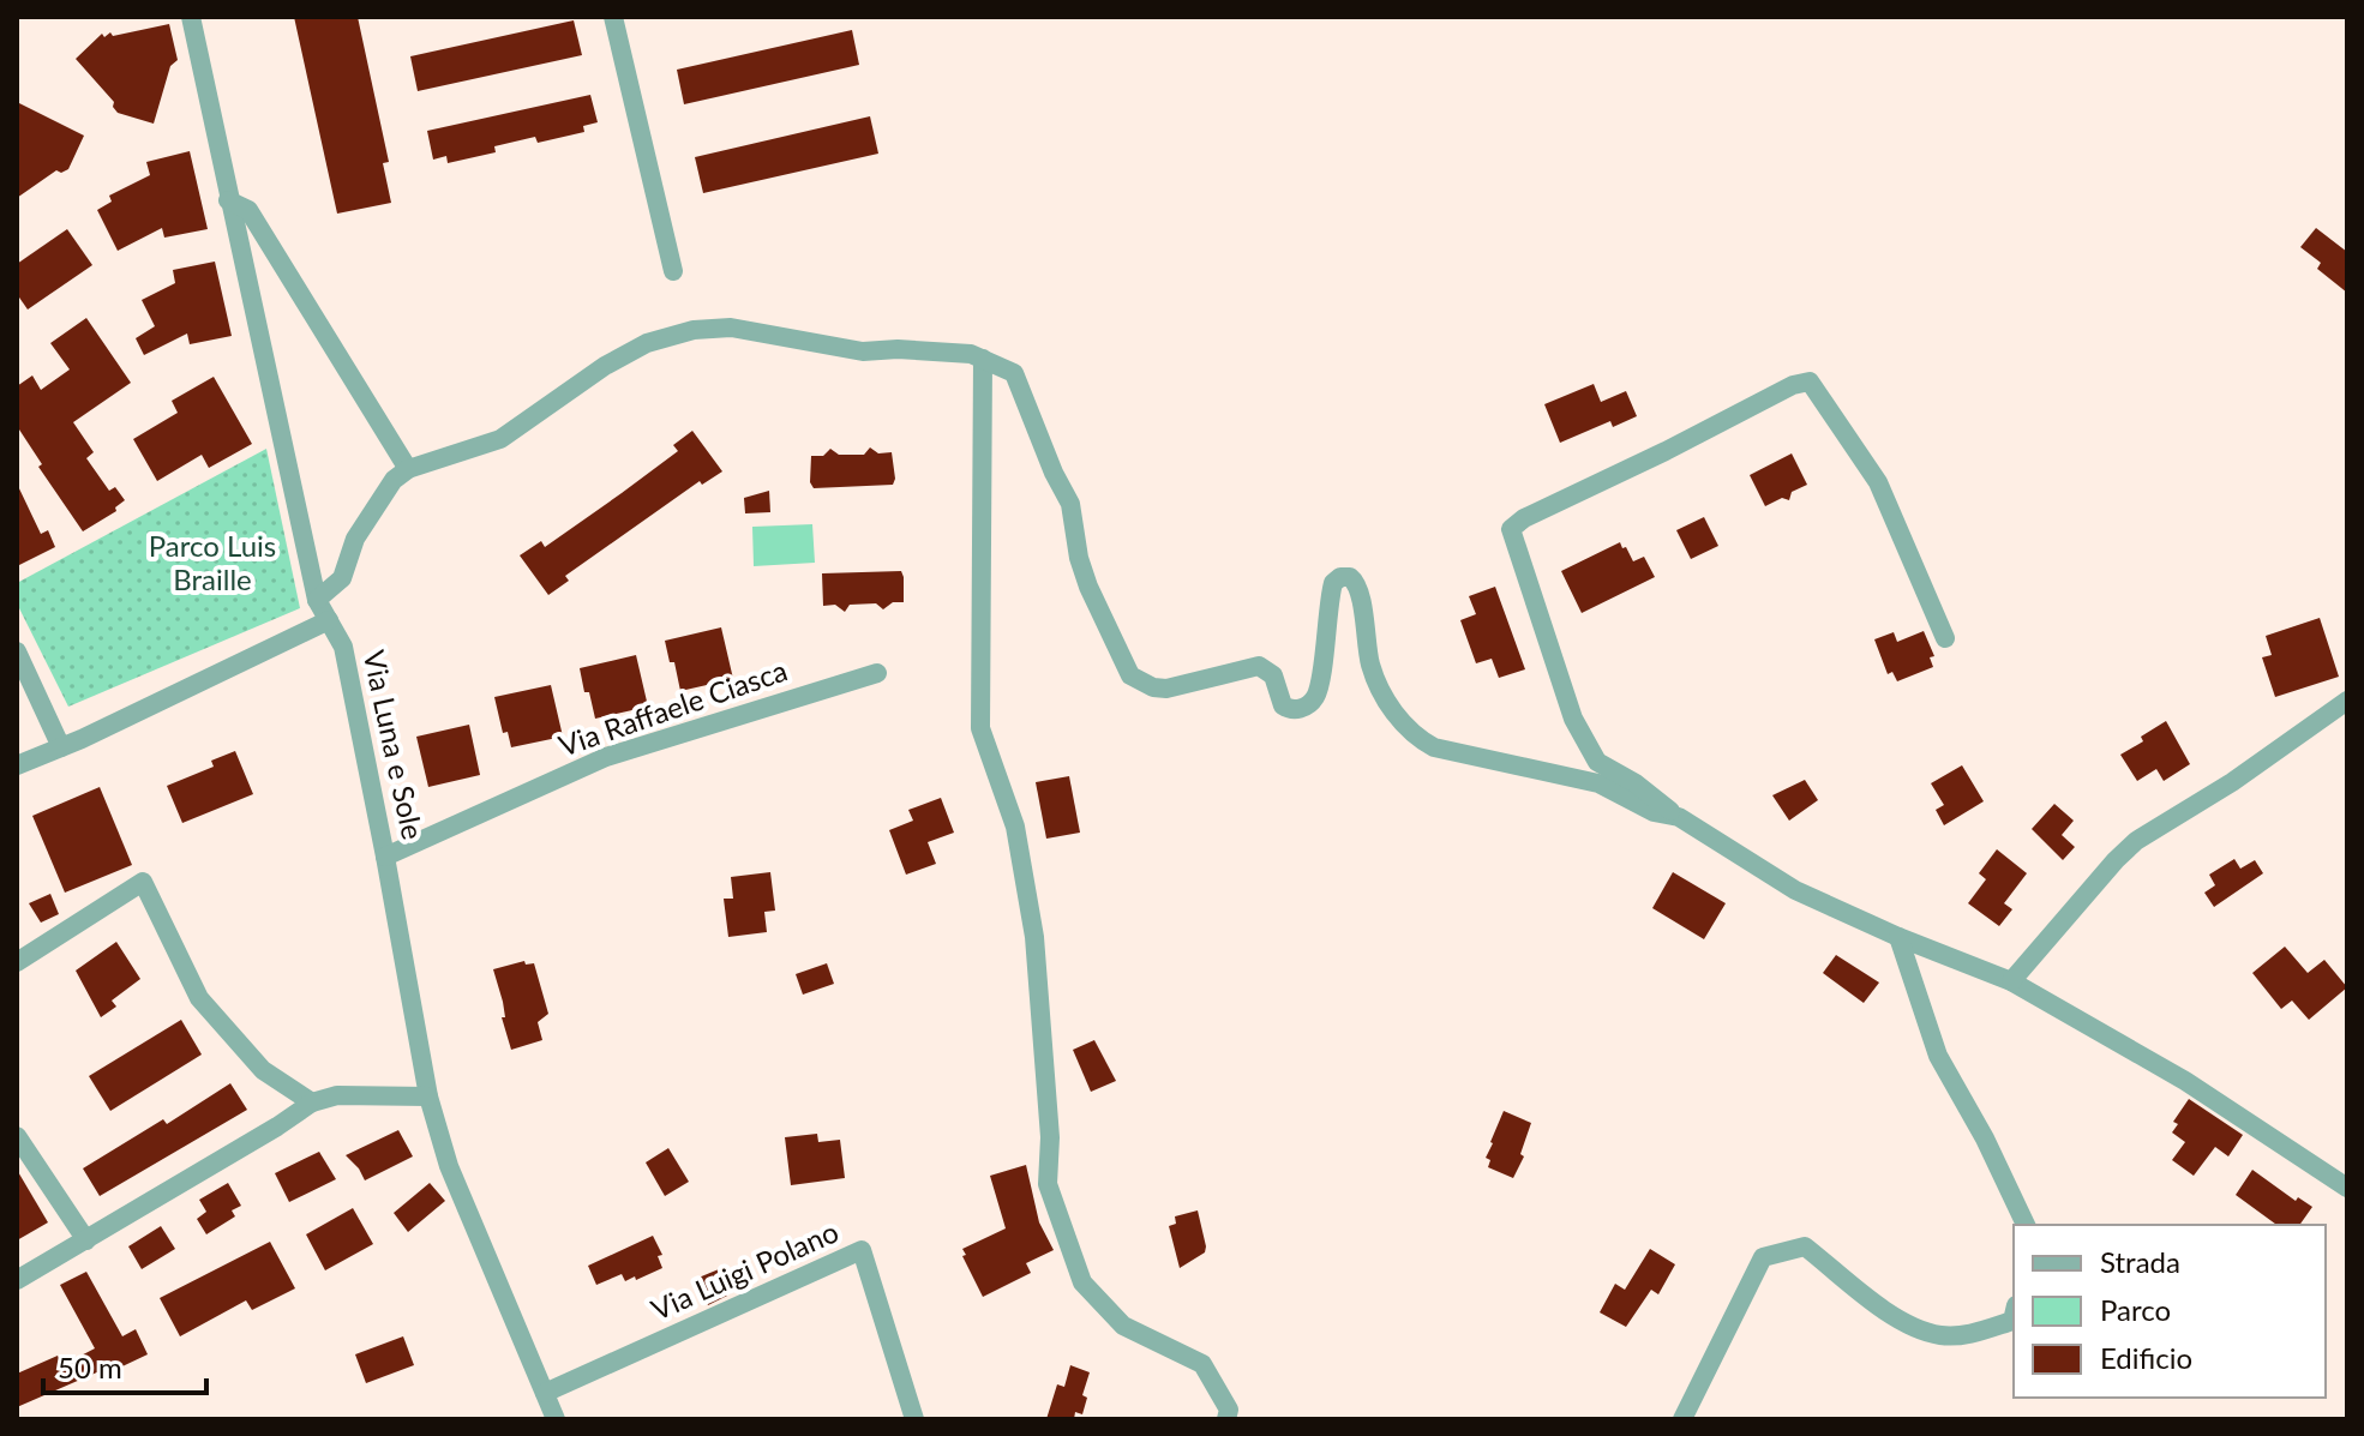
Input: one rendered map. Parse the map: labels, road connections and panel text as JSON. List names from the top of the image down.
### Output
{
  "streets": {
    "street": ["Via Raffaele Ciasca", "Via Luna e Sole", "Via Luigi Polano"]
  },
  "crossings": [
    ["Via Raffaele Ciasca", "Via Luna e Sole"],
    ["Via Luna e Sole", "Via Luigi Polano"]
  ],
  "parks": ["Parco Luis Braille"],
  "legend": ["Strada", "Parco", "Edificio"],
  "scale_bar": "50 m"
}
